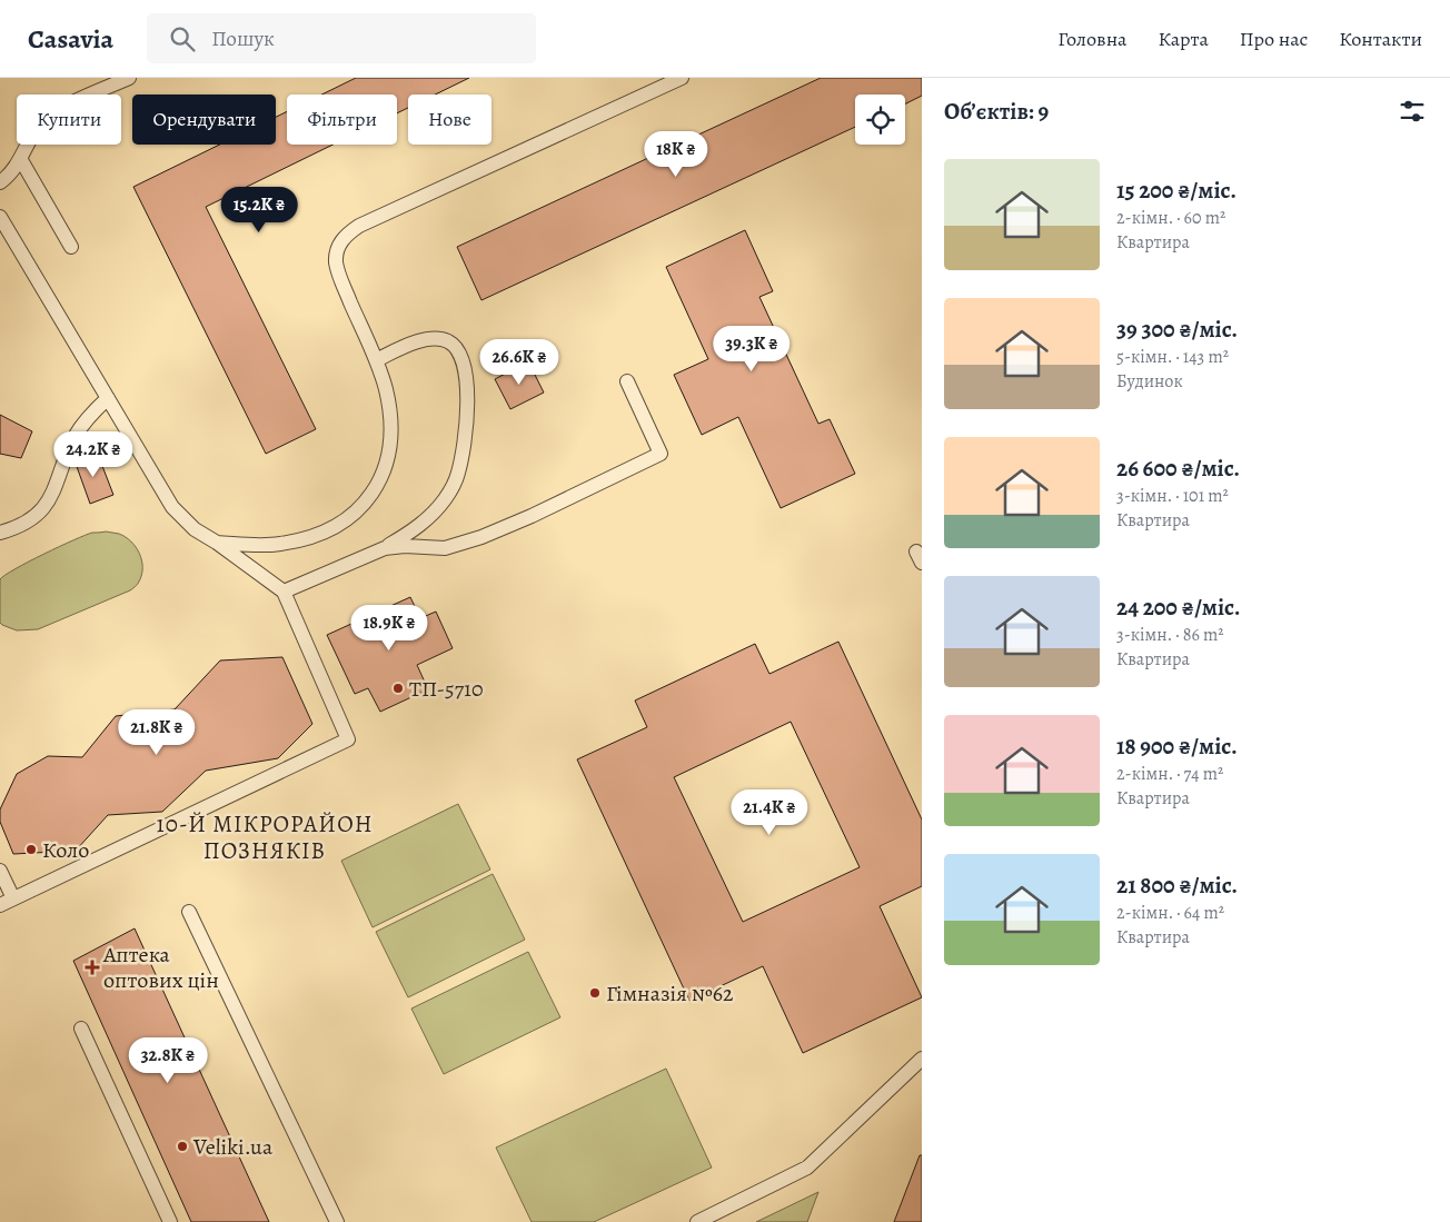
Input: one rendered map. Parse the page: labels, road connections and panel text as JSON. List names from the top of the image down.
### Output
{
  "districts": ["10-Й МІКРОРАЙОН ПОЗНЯКІВ"],
  "places": {
    "other": [
      "ТП-5710",
      "Коло",
      "Гімназія №62",
      "Veliki.ua"
    ],
    "health": ["Аптека оптових цін"]
  },
  "page": {
    "header": "Casavia",
    "search": "Пошук",
    "nav": [
      "Головна",
      "Карта",
      "Про нас",
      "Контакти"
    ],
    "heading": "Об’єктів: 9",
    "chip": [
      "Купити",
      "Орендувати",
      "Фільтри",
      "Нове"
    ],
    "price": [
      "18K ₴",
      "15.2K ₴",
      "39.3K ₴",
      "26.6K ₴",
      "24.2K ₴",
      "18.9K ₴",
      "21.8K ₴",
      "21.4K ₴",
      "32.8K ₴"
    ],
    "list": [
      {
        "name": "15 200 ₴/міс.",
        "note": "2-кімн. · 60 m² · Квартира"
      },
      {
        "name": "39 300 ₴/міс.",
        "note": "5-кімн. · 143 m² · Будинок"
      },
      {
        "name": "26 600 ₴/міс.",
        "note": "3-кімн. · 101 m² · Квартира"
      },
      {
        "name": "24 200 ₴/міс.",
        "note": "3-кімн. · 86 m² · Квартира"
      },
      {
        "name": "18 900 ₴/міс.",
        "note": "2-кімн. · 74 m² · Квартира"
      },
      {
        "name": "21 800 ₴/міс.",
        "note": "2-кімн. · 64 m² · Квартира"
      }
    ]
  }
}
